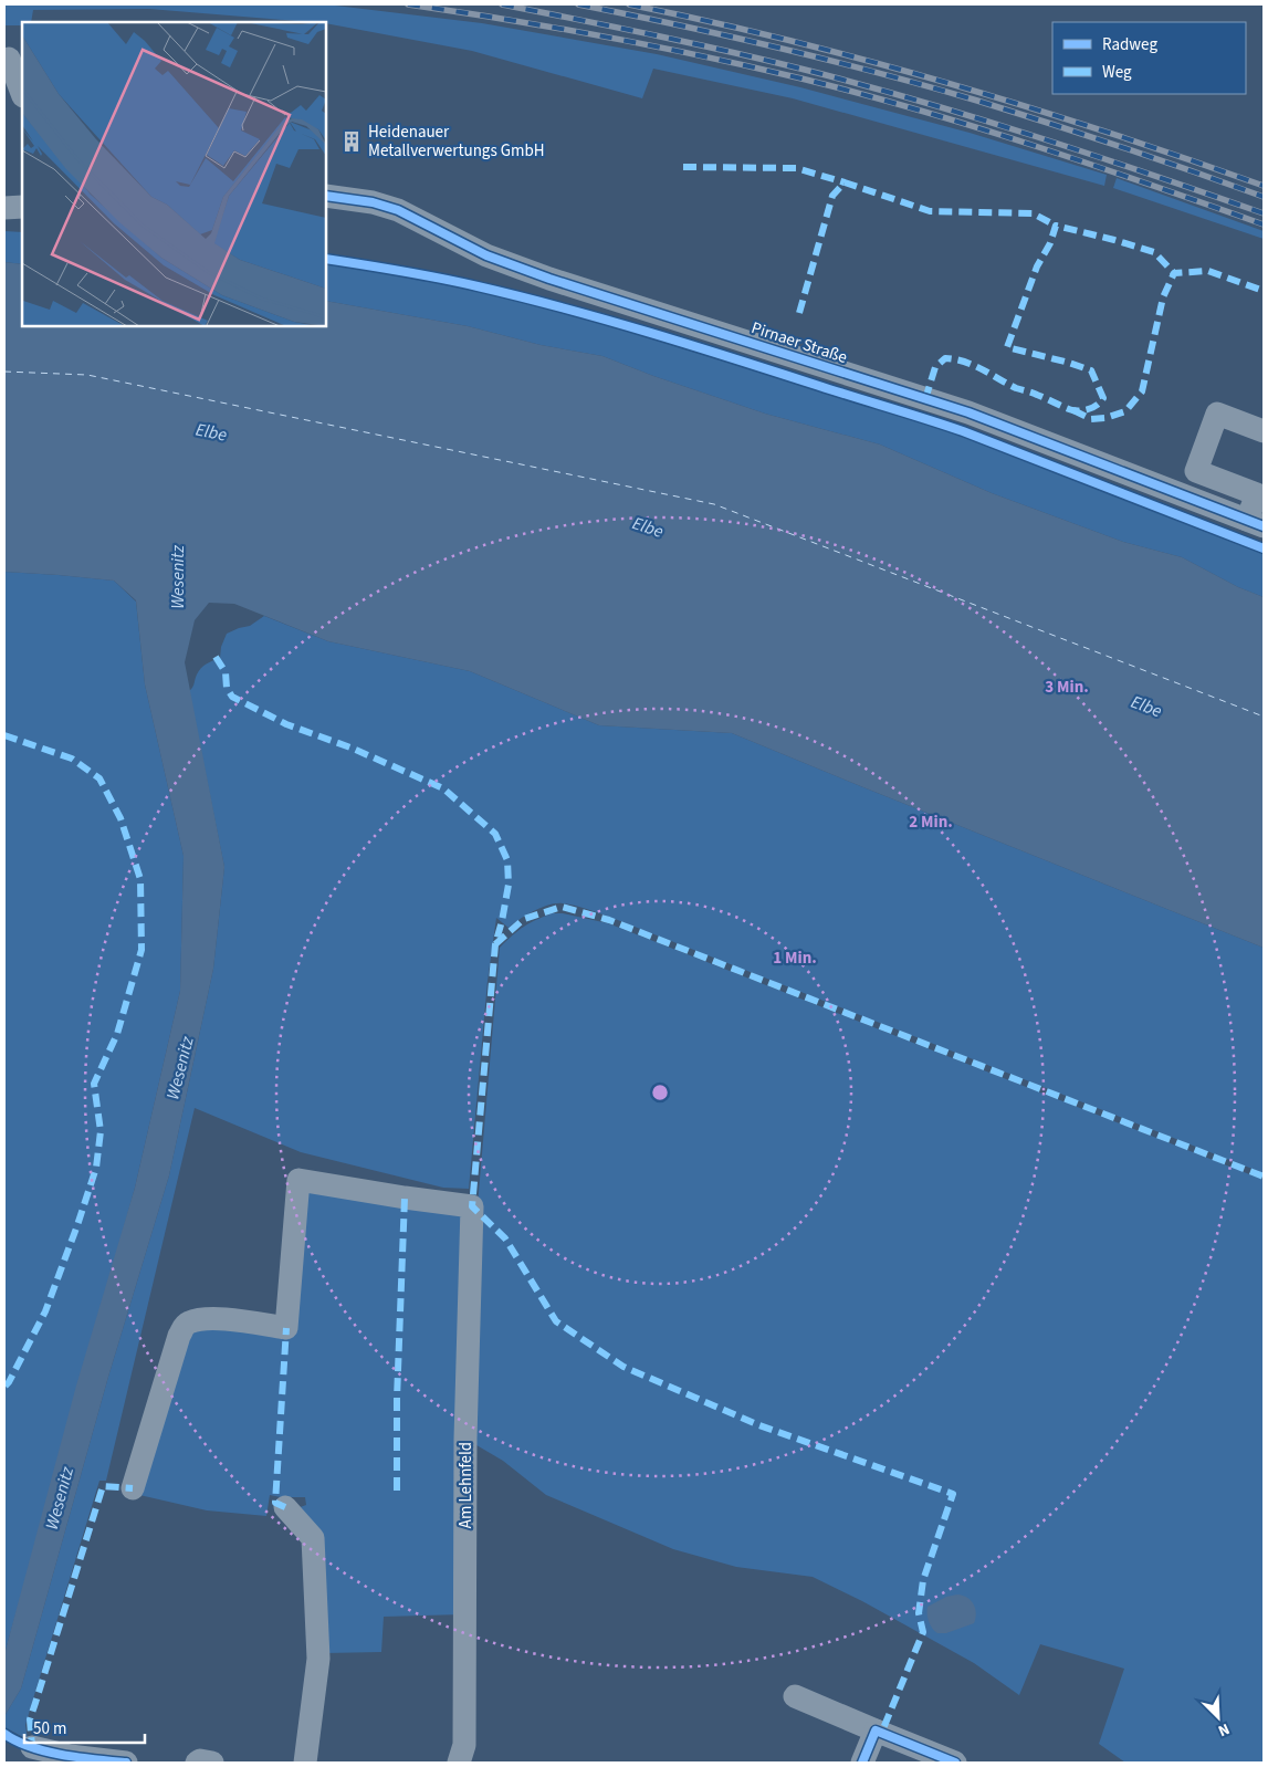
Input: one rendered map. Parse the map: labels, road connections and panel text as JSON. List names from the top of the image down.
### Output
{
  "streets": {
    "street": ["Pirnaer Straße", "Am Lehnfeld"]
  },
  "water": ["Elbe", "Wesenitz"],
  "places": {
    "building": ["Heidenauer Metallverwertungs GmbH"]
  },
  "legend": ["Radweg", "Weg"],
  "scale_bar": "50 m",
  "north": "bottom right",
  "rings": ["3 Min.", "2 Min.", "1 Min."]
}
